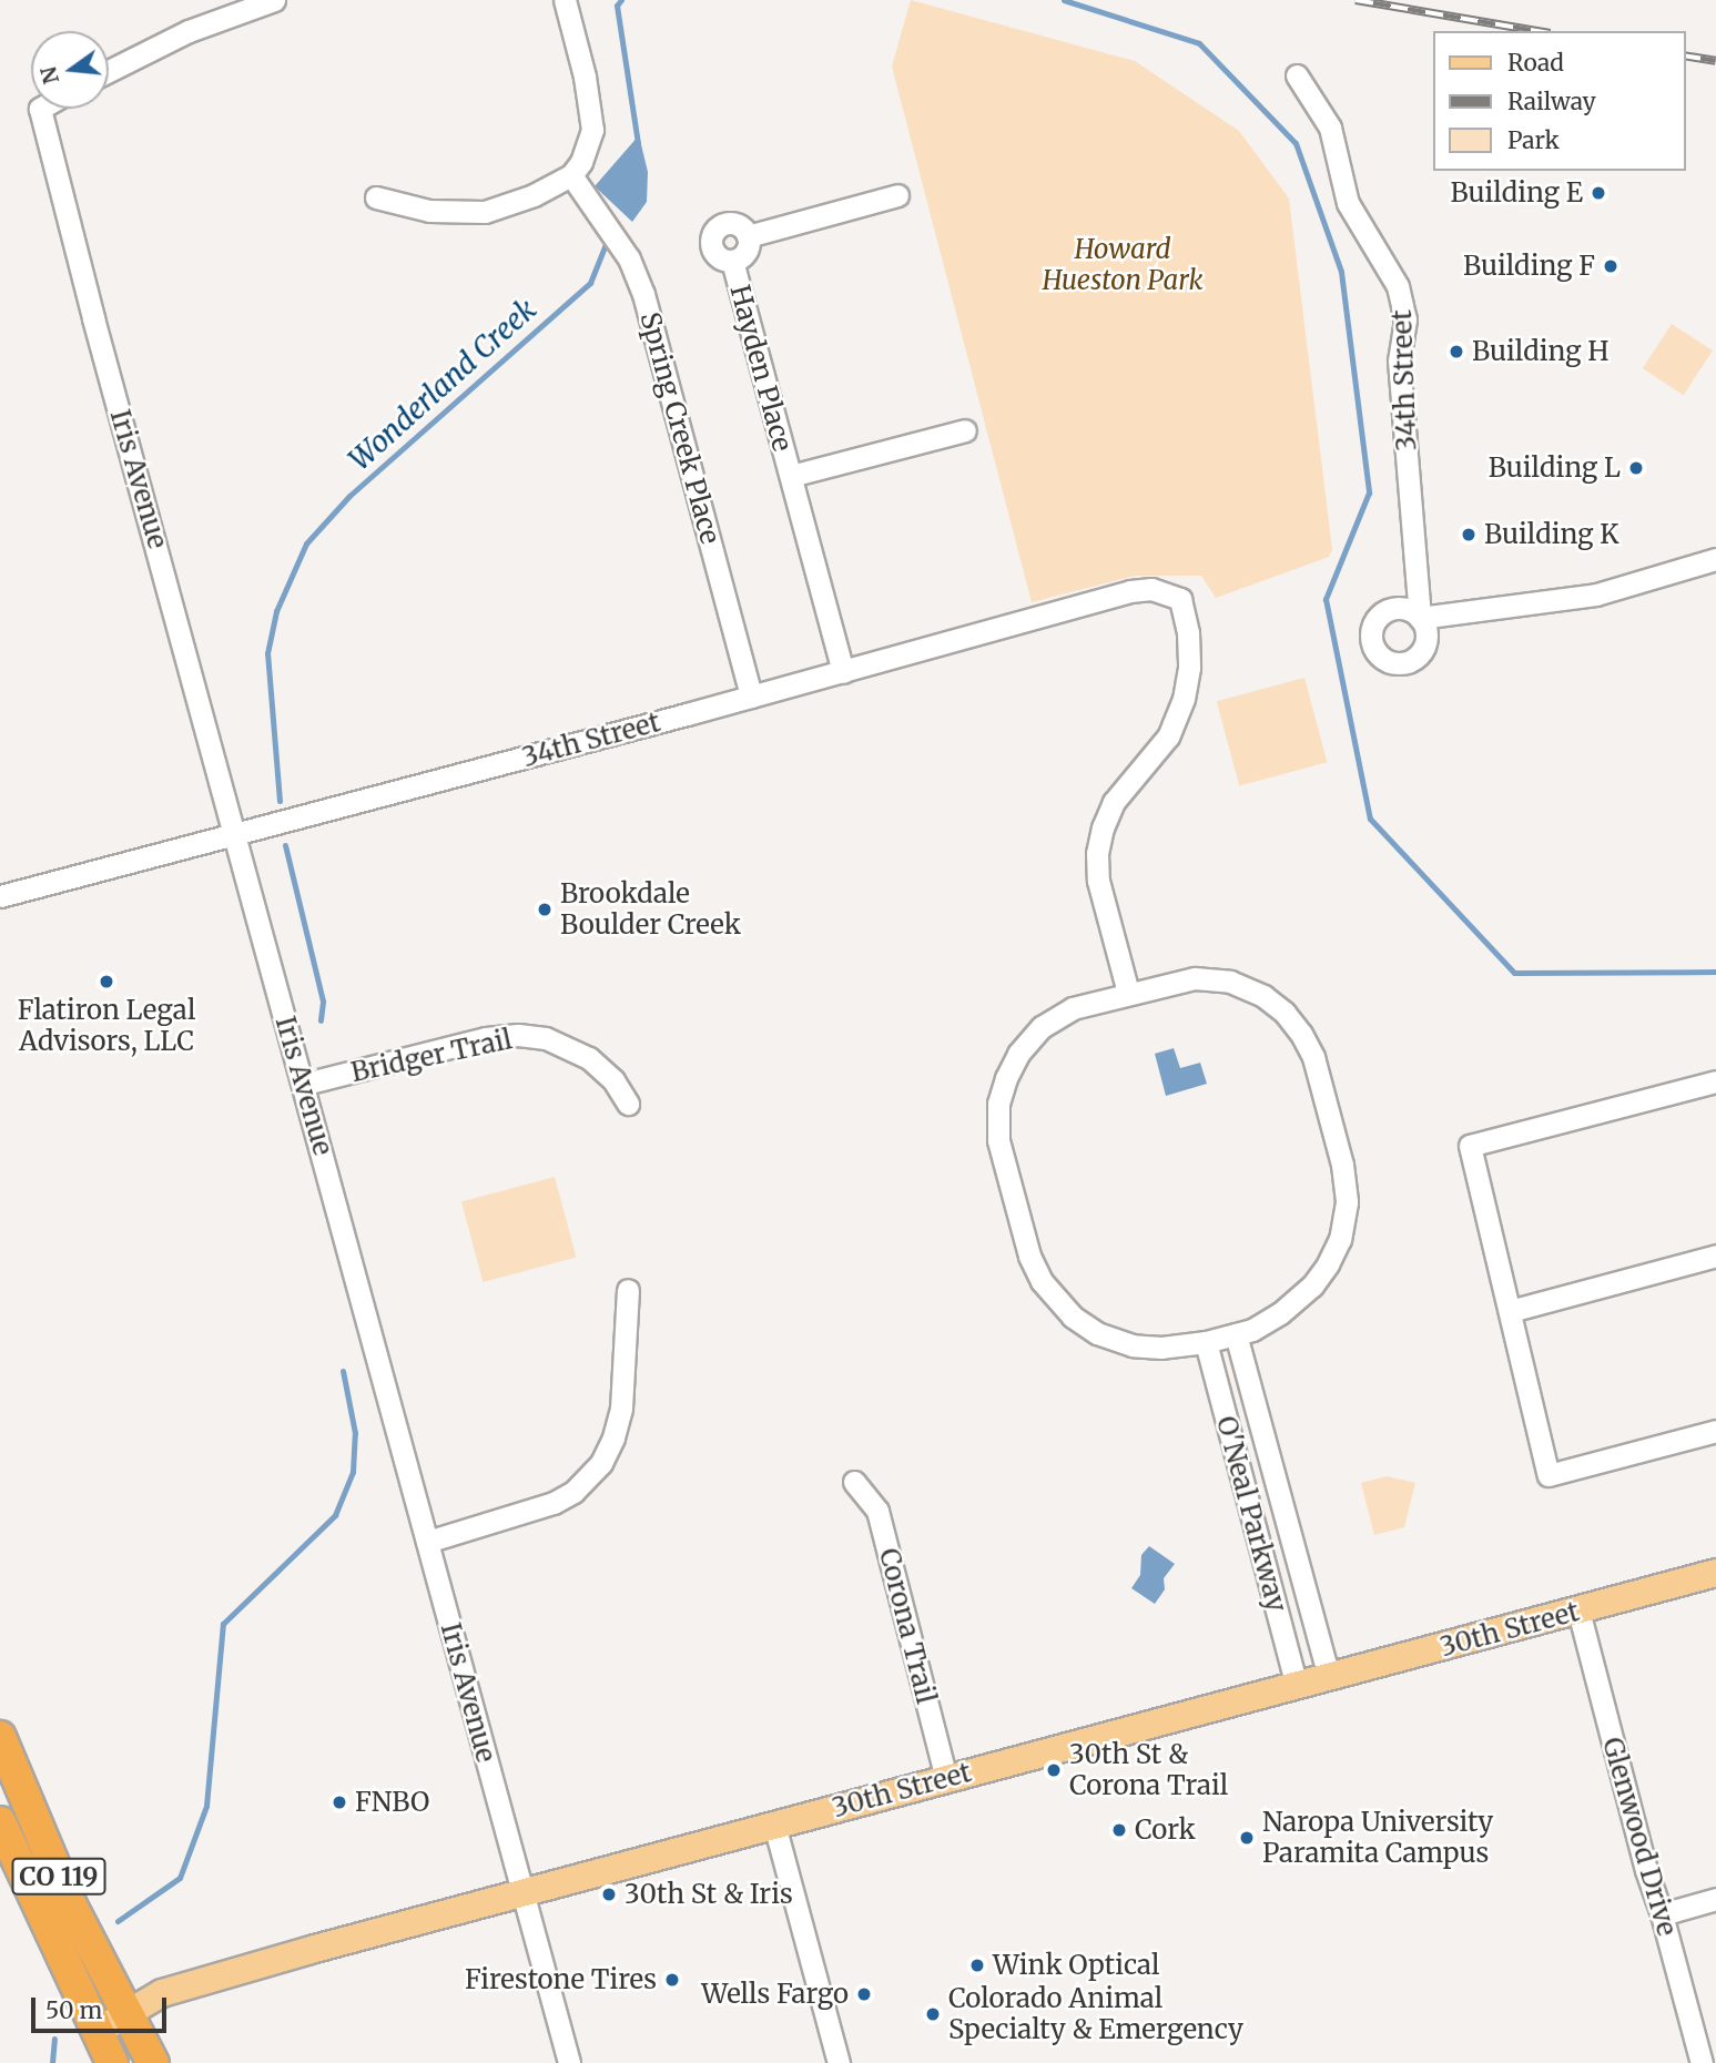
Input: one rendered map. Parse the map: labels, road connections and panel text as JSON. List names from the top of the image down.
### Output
{
  "streets": {
    "highway": ["CO 119"],
    "main road": ["30th Street"],
    "street": [
      "Hayden Place",
      "34th Street",
      "Spring Creek Place",
      "Iris Avenue",
      "Bridger Trail",
      "O'Neal Parkway",
      "Corona Trail",
      "Glenwood Drive"
    ]
  },
  "crossings": [
    ["Hayden Place", "34th Street"],
    ["34th Street", "Spring Creek Place"],
    ["34th Street", "Iris Avenue"],
    ["Iris Avenue", "Bridger Trail"],
    ["Iris Avenue", "30th Street"],
    ["O'Neal Parkway", "30th Street"],
    ["Corona Trail", "30th Street"],
    ["30th Street", "Glenwood Drive"],
    ["30th Street", "CO 119"]
  ],
  "water": ["Wonderland Creek"],
  "parks": ["Howard Hueston Park"],
  "places": [
    "Building E",
    "Building F",
    "Building H",
    "Building L",
    "Building K",
    "Brookdale Boulder Creek",
    "Flatiron Legal Advisors, LLC",
    "30th St & Corona Trail",
    "FNBO",
    "Cork",
    "Naropa University Paramita Campus",
    "30th St & Iris",
    "Wink Optical",
    "Firestone Tires",
    "Wells Fargo",
    "Colorado Animal Specialty & Emergency"
  ],
  "legend": ["Road", "Railway", "Park"],
  "scale_bar": "50 m",
  "north": "left"
}
